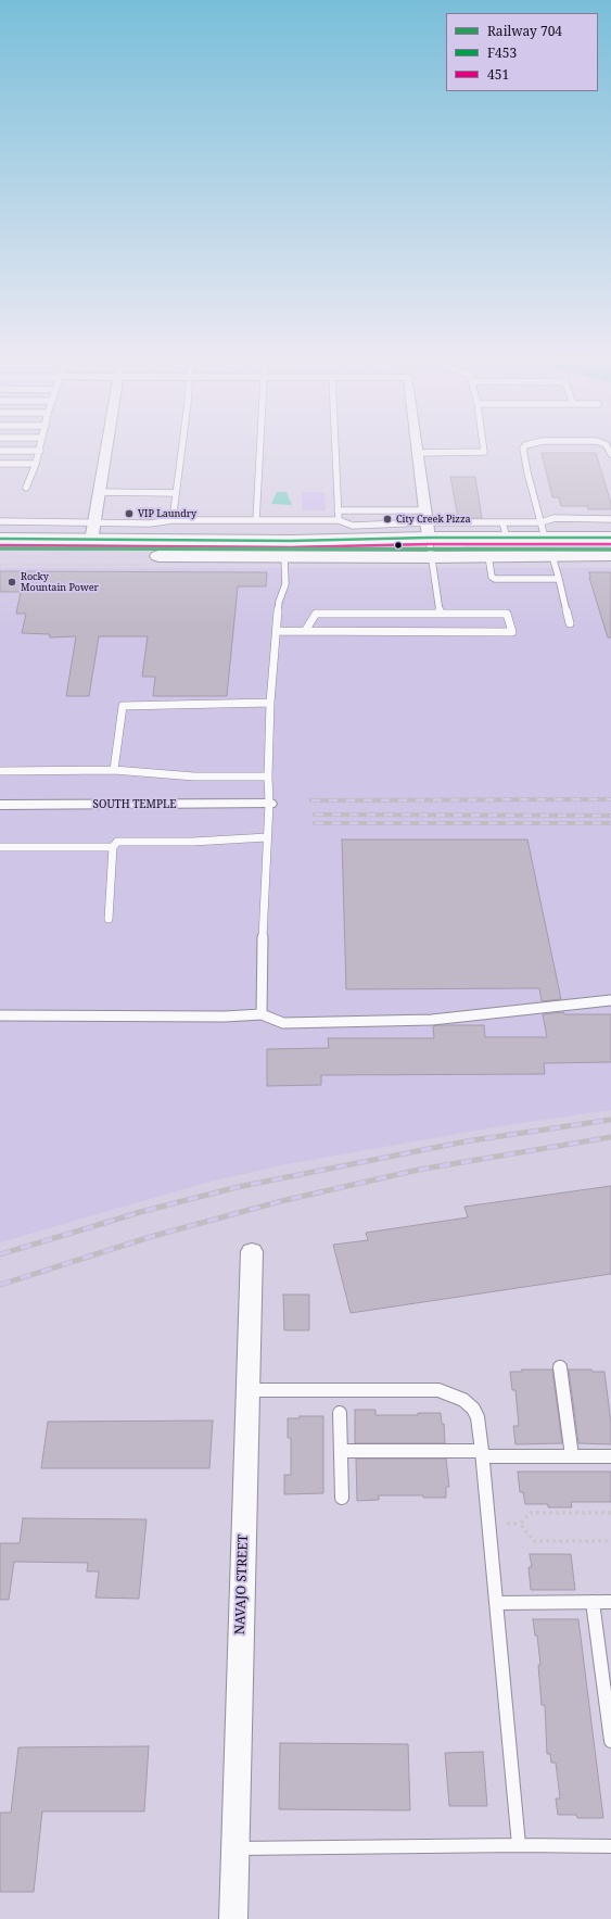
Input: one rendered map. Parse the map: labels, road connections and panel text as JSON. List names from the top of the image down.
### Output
{
  "streets": {
    "street": ["SOUTH TEMPLE", "NAVAJO STREET"]
  },
  "places": ["VIP Laundry", "City Creek Pizza", "Rocky Mountain Power"],
  "lines": ["transit line F453", "transit line 451", "rail line 704"],
  "legend": ["Railway 704", "F453", "451"]
}
